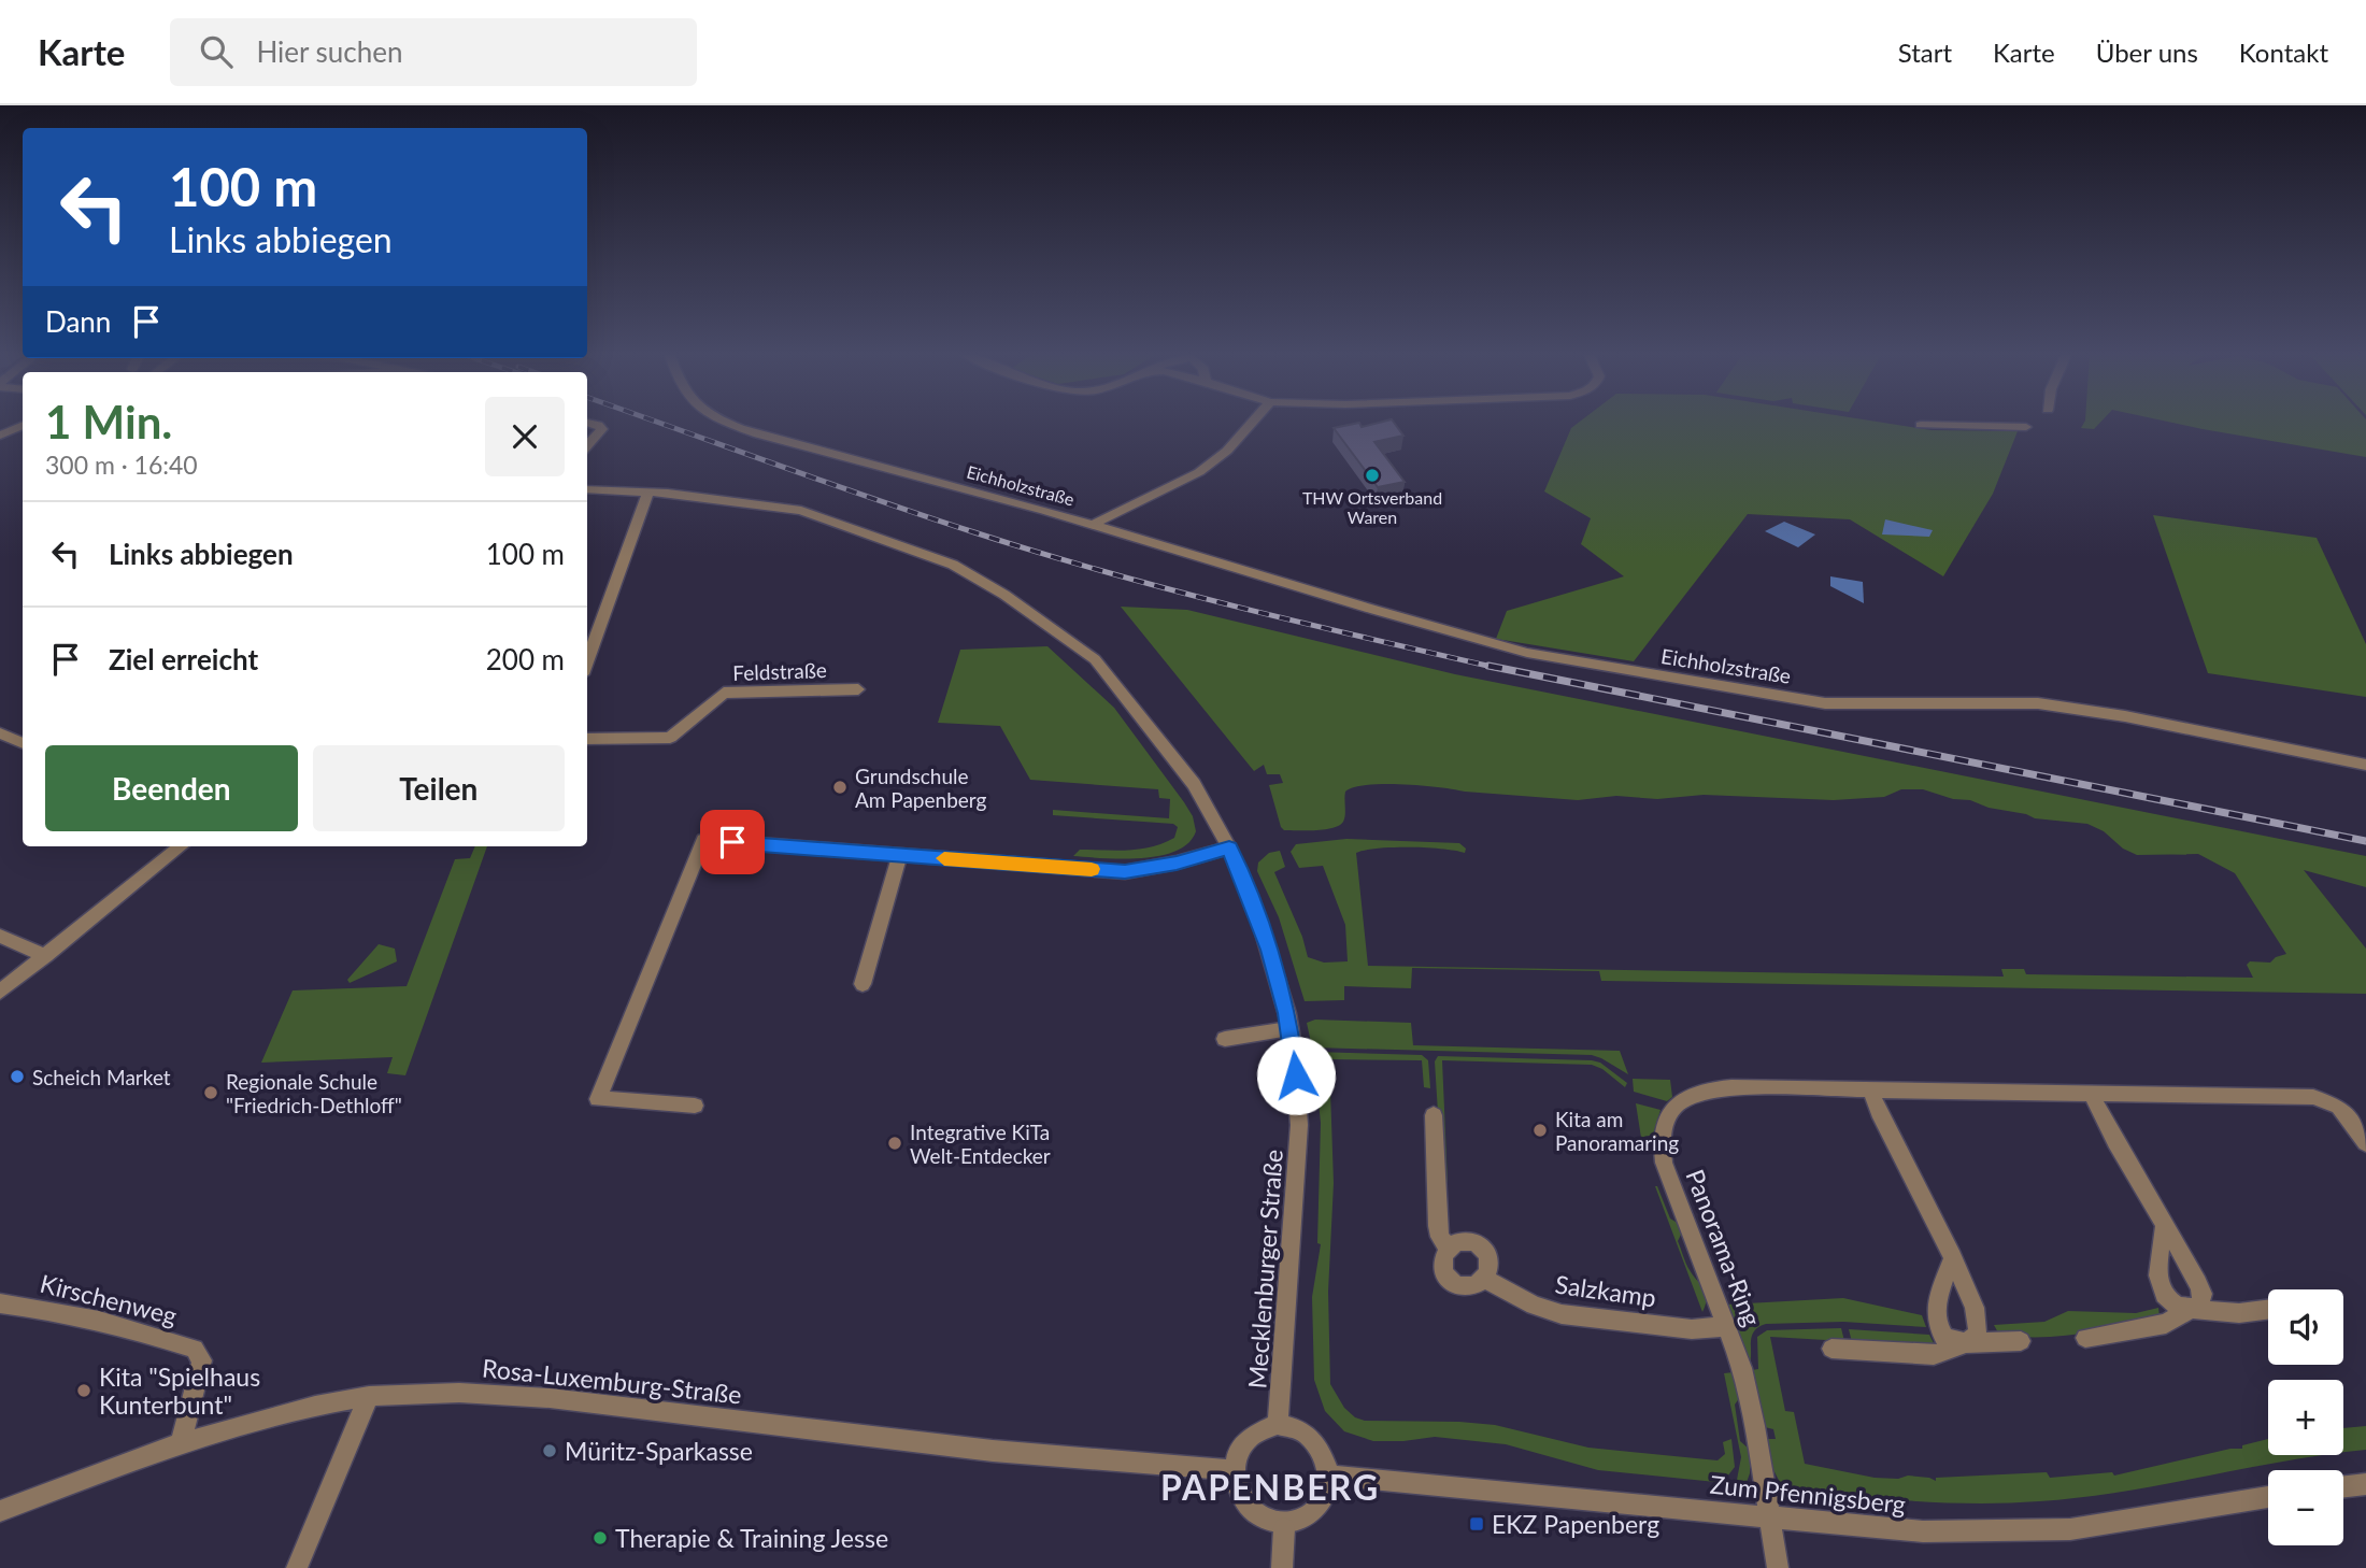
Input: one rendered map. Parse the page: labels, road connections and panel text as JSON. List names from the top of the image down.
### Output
{
  "streets": {
    "street": [
      "Eichholzstraße",
      "Feldstraße",
      "Panorama-Ring",
      "Mecklenburger Straße",
      "Salzkamp",
      "Kirschenweg",
      "Rosa-Luxemburg-Straße",
      "Zum Pfennigsberg"
    ]
  },
  "crossings": [
    ["Panorama-Ring", "Salzkamp"],
    ["Panorama-Ring", "Zum Pfennigsberg"],
    ["Mecklenburger Straße", "Rosa-Luxemburg-Straße"],
    ["Mecklenburger Straße", "Zum Pfennigsberg"],
    ["Kirschenweg", "Rosa-Luxemburg-Straße"],
    ["Rosa-Luxemburg-Straße", "Zum Pfennigsberg"]
  ],
  "districts": ["PAPENBERG"],
  "places": {
    "other": [
      "THW Ortsverband Waren",
      "Grundschule Am Papenberg",
      "Scheich Market",
      "Regionale Schule \"Friedrich-Dethloff\"",
      "Kita am Panoramaring",
      "Integrative KiTa Welt-Entdecker",
      "Kita \"Spielhaus Kunterbunt\"",
      "Müritz-Sparkasse",
      "Therapie & Training Jesse"
    ],
    "transit": ["EKZ Papenberg"]
  },
  "page": {
    "header": "Karte",
    "search": "Hier suchen",
    "nav": [
      "Start",
      "Karte",
      "Über uns",
      "Kontakt"
    ],
    "turn": ["100 m", "Links abbiegen"],
    "then": "Dann",
    "heading": ["1 Min.", "300 m · 16:40"],
    "list": [
      {
        "name": "Links abbiegen",
        "value": "100 m"
      },
      {
        "name": "Ziel erreicht",
        "value": "200 m"
      }
    ],
    "buttons": ["Beenden", "Teilen"],
    "map_buttons": ["+", "−"]
  }
}
